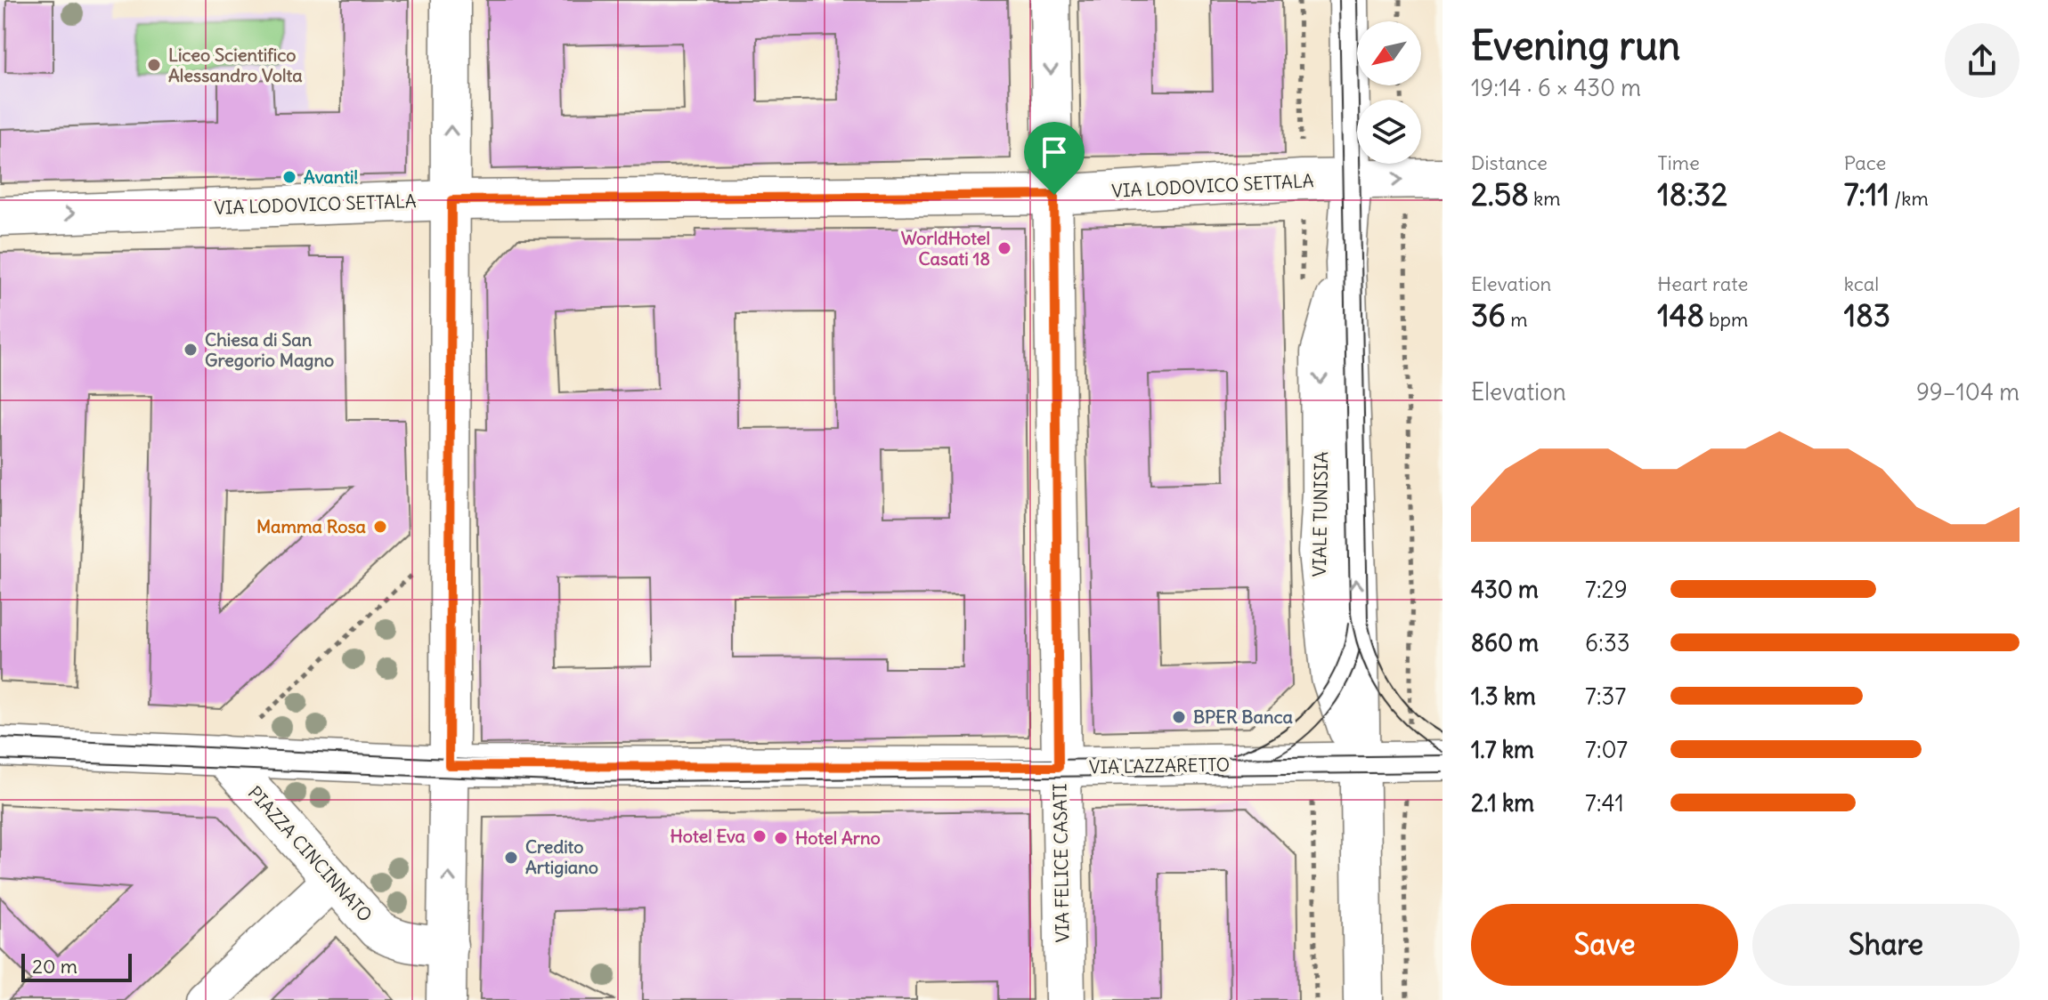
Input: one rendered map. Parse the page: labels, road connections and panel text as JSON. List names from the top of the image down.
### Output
{
  "streets": {
    "street": [
      "VIA LODOVICO SETTALA",
      "VIALE TUNISIA",
      "VIA LAZZARETTO",
      "PIAZZA CINCINNATO",
      "VIA FELICE CASATI"
    ]
  },
  "crossings": [
    ["VIA LODOVICO SETTALA", "VIALE TUNISIA"],
    ["VIA LODOVICO SETTALA", "VIA FELICE CASATI"],
    ["VIALE TUNISIA", "VIA LAZZARETTO"],
    ["VIA LAZZARETTO", "PIAZZA CINCINNATO"],
    ["VIA LAZZARETTO", "VIA FELICE CASATI"]
  ],
  "one_way": ["VIA LODOVICO SETTALA"],
  "places": [
    "Liceo Scientifico Alessandro Volta",
    "Avanti!",
    "WorldHotel Casati 18",
    "Chiesa di San Gregorio Magno",
    "Mamma Rosa",
    "BPER Banca",
    "Hotel Eva",
    "Hotel Arno",
    "Credito Artigiano"
  ],
  "scale_bar": "20 m",
  "north": "bottom left",
  "page": {
    "heading": ["Evening run", "19:14 · 6 × 430 m"],
    "stats": [
      ["Distance", "2.58 km"],
      ["Time", "18:32"],
      ["Pace", "7:11 /km"],
      ["Elevation", "36 m"],
      ["Heart rate", "148 bpm"],
      ["kcal", "183"]
    ],
    "chart": ["Elevation", "99–104 m"],
    "list": [
      {
        "name": "430 m",
        "note": "7:29"
      },
      {
        "name": "860 m",
        "note": "6:33"
      },
      {
        "name": "1.3 km",
        "note": "7:37"
      },
      {
        "name": "1.7 km",
        "note": "7:07"
      },
      {
        "name": "2.1 km",
        "note": "7:41"
      }
    ],
    "buttons": ["Save", "Share"],
    "scale": "20 m"
  }
}
